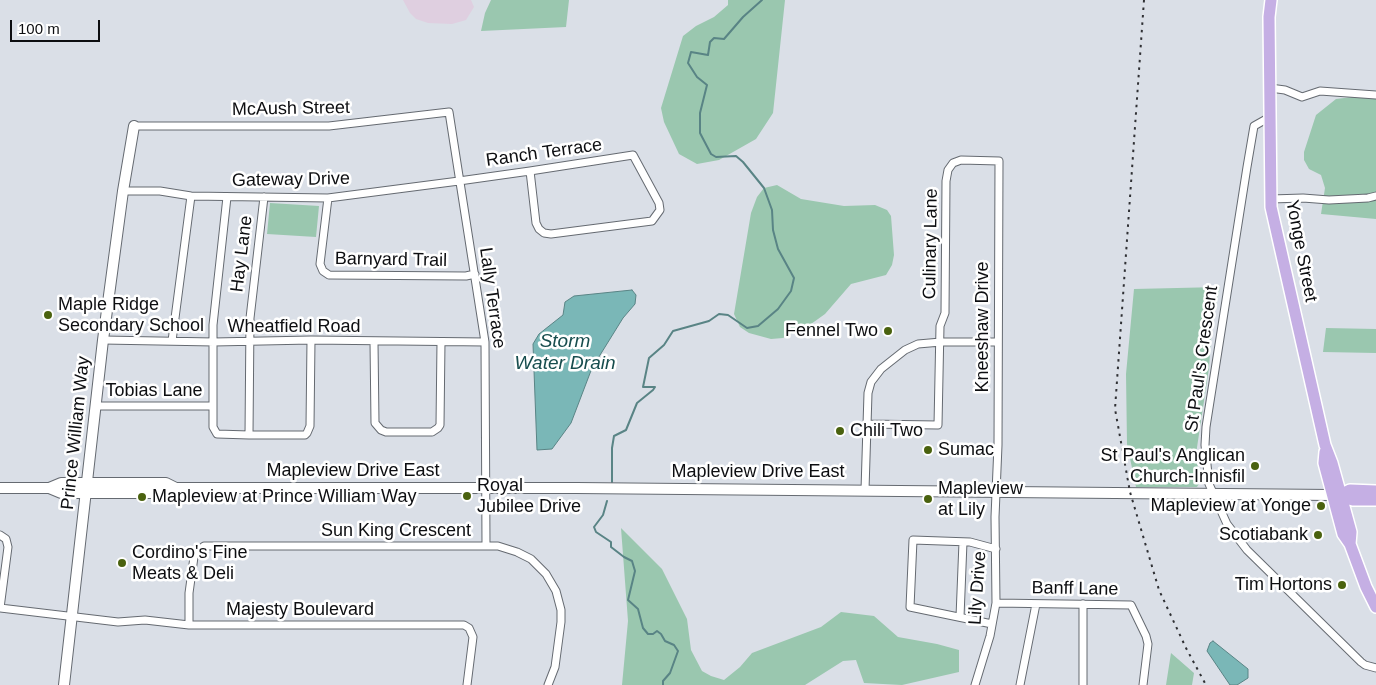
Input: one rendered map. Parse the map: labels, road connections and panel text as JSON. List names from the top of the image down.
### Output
{
  "streets": {
    "main road": ["Yonge Street", "Prince William Way", "Mapleview Drive East"],
    "street": [
      "McAush Street",
      "Ranch Terrace",
      "Gateway Drive",
      "Culinary Lane",
      "Hay Lane",
      "Barnyard Trail",
      "Lally Terrace",
      "Wheatfield Road",
      "Kneeshaw Drive",
      "St Paul's Crescent",
      "Tobias Lane",
      "Sun King Crescent",
      "Lily Drive",
      "Banff Lane",
      "Majesty Boulevard"
    ]
  },
  "crossings": [
    ["McAush Street", "Lally Terrace"],
    ["McAush Street", "Prince William Way"],
    ["Ranch Terrace", "Gateway Drive"],
    ["Ranch Terrace", "Lally Terrace"],
    ["Gateway Drive", "Hay Lane"],
    ["Gateway Drive", "Barnyard Trail"],
    ["Gateway Drive", "Lally Terrace"],
    ["Gateway Drive", "Prince William Way"],
    ["Culinary Lane", "Kneeshaw Drive"],
    ["Yonge Street", "St Paul's Crescent"],
    ["Yonge Street", "Mapleview Drive East"],
    ["Hay Lane", "Wheatfield Road"],
    ["Barnyard Trail", "Lally Terrace"],
    ["Lally Terrace", "Wheatfield Road"],
    ["Lally Terrace", "Mapleview Drive East"],
    ["Wheatfield Road", "Prince William Way"],
    ["Kneeshaw Drive", "Mapleview Drive East"],
    ["Kneeshaw Drive", "Lily Drive"],
    ["St Paul's Crescent", "Mapleview Drive East"],
    ["Tobias Lane", "Prince William Way"],
    ["Prince William Way", "Mapleview Drive East"],
    ["Prince William Way", "Majesty Boulevard"],
    ["Mapleview Drive East", "Lily Drive"],
    ["Sun King Crescent", "Majesty Boulevard"],
    ["Lily Drive", "Banff Lane"]
  ],
  "water": ["Storm Water Drain"],
  "places": [
    "Maple Ridge Secondary School",
    "Fennel Two",
    "Chili Two",
    "Sumac",
    "St Paul's Anglican Church-Innisfil",
    "Royal Jubilee Drive",
    "Mapleview at Prince William Way",
    "Mapleview at Lily",
    "Mapleview at Yonge",
    "Scotiabank",
    "Cordino's Fine Meats & Deli",
    "Tim Hortons"
  ],
  "scale_bar": "100 m"
}
